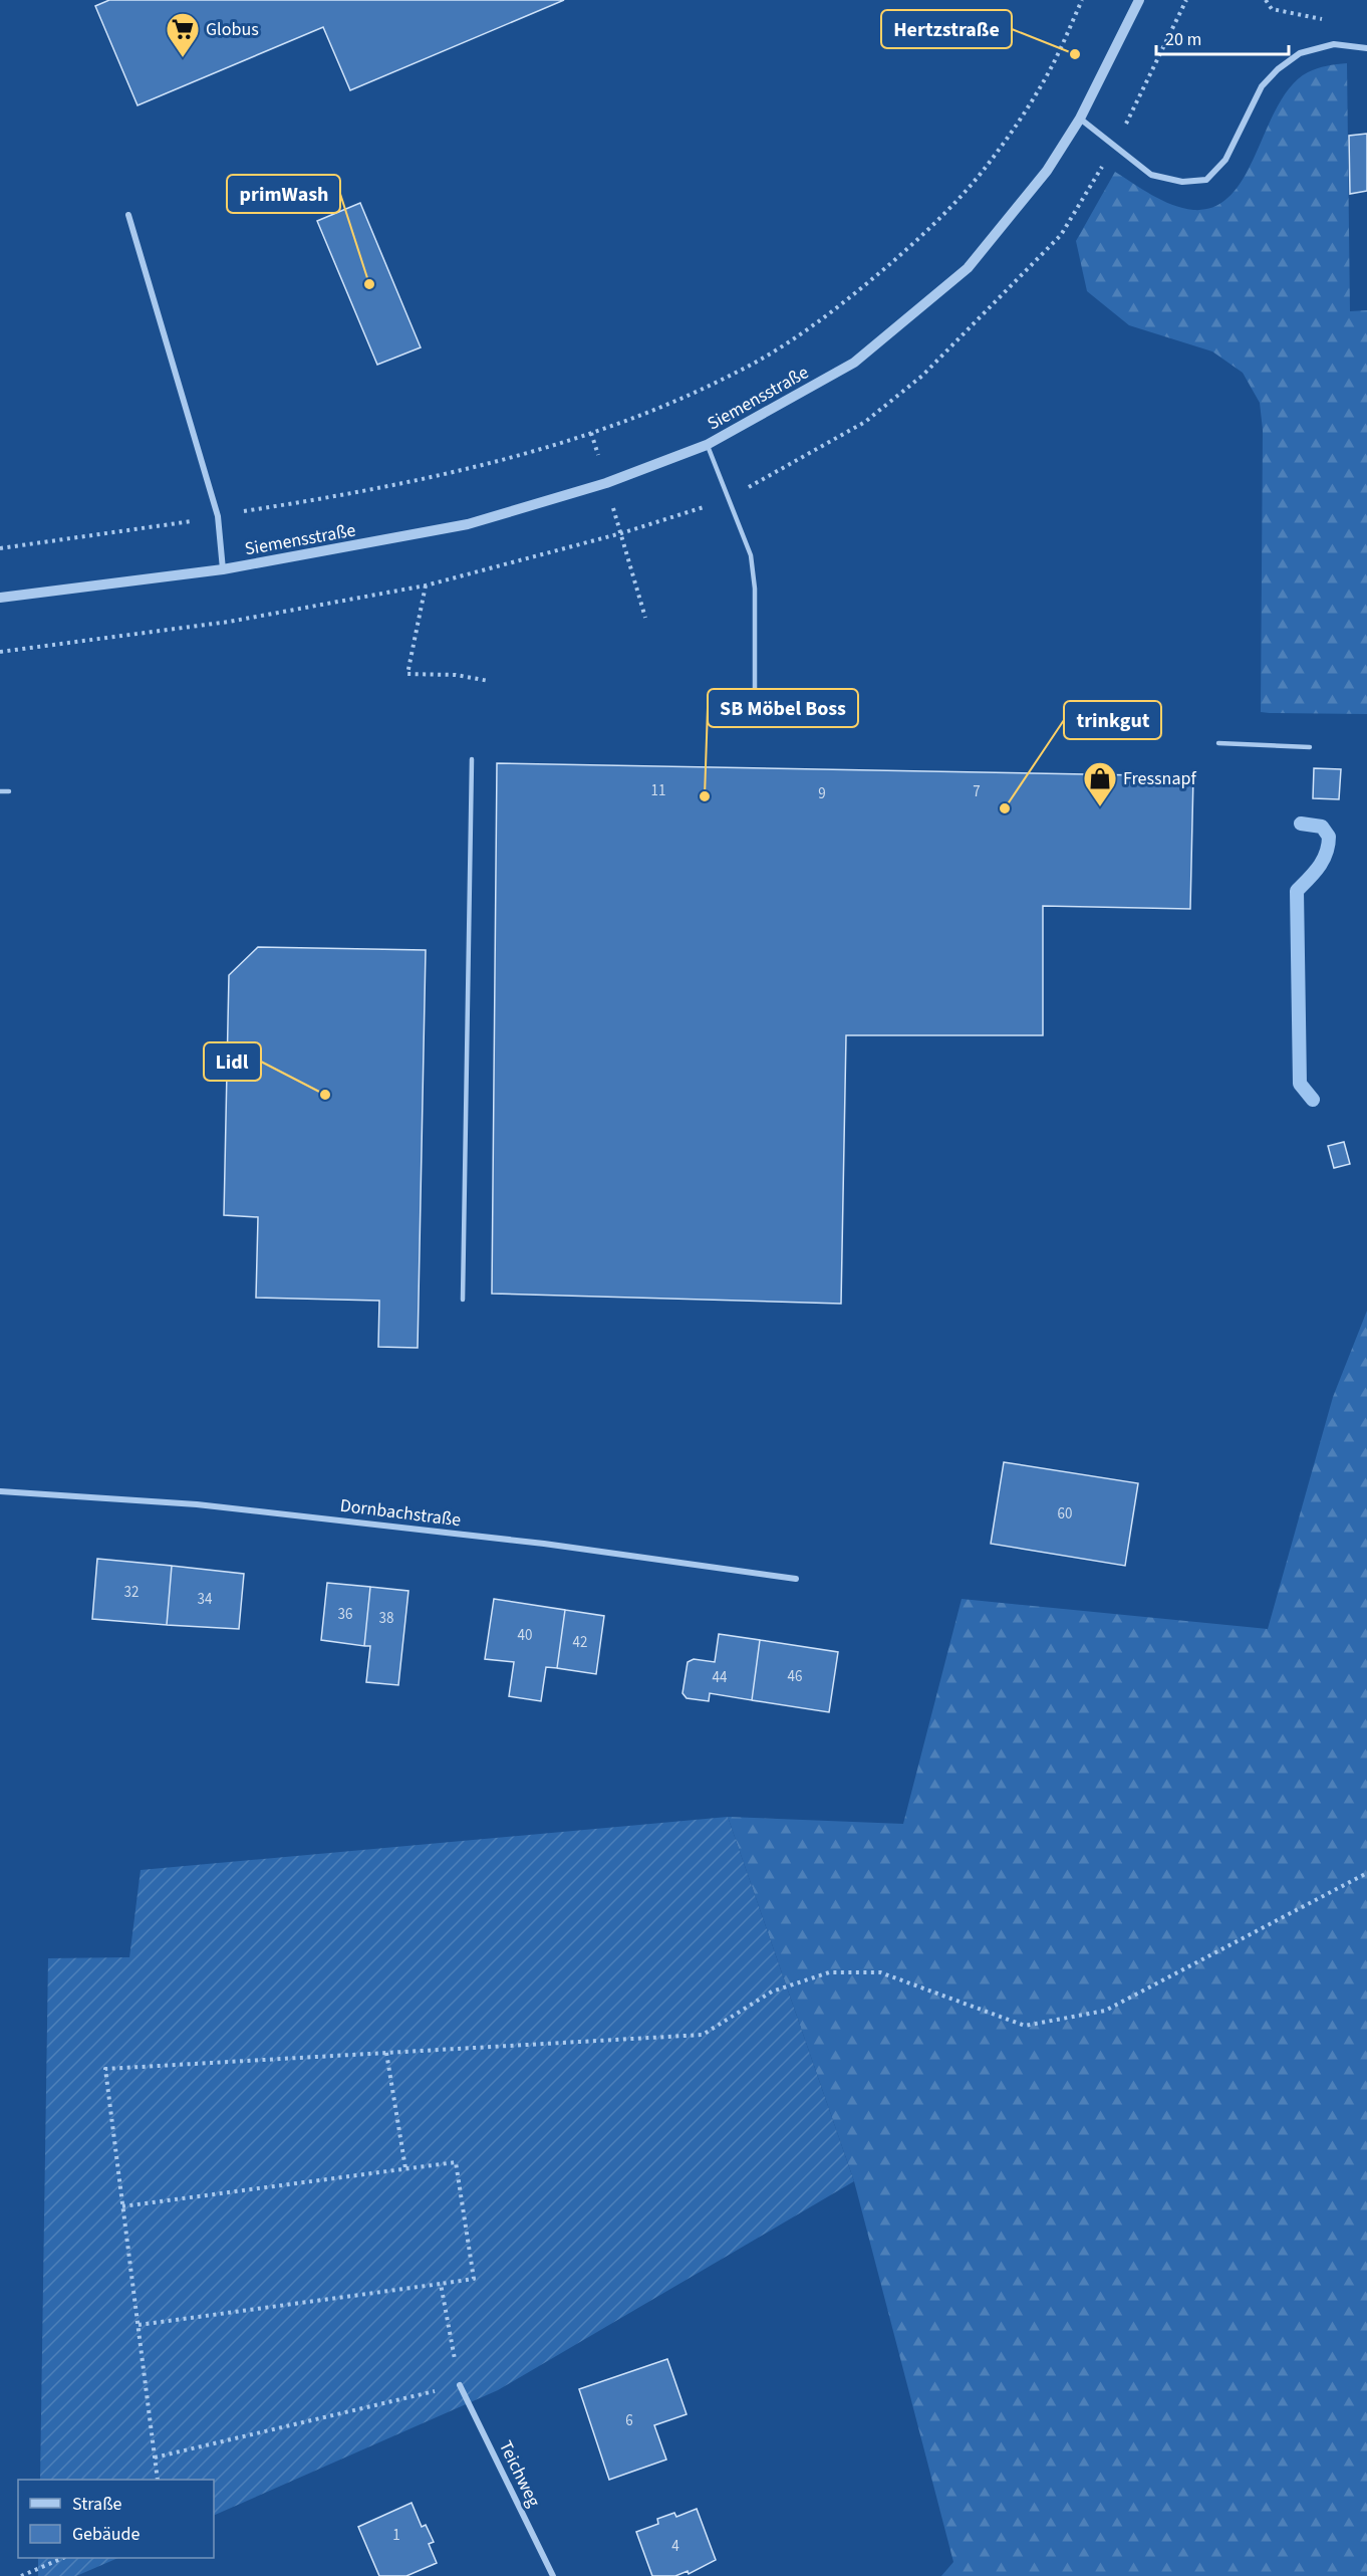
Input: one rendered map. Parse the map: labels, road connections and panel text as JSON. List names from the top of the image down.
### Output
{
  "streets": {
    "street": ["Siemensstraße", "Dornbachstraße", "Teichweg"]
  },
  "places": {
    "other": [
      "Hertzstraße",
      "primWash",
      "SB Möbel Boss",
      "trinkgut",
      "Lidl"
    ],
    "supermarket": ["Globus"],
    "shop": ["Fressnapf"]
  },
  "house_numbers": [
    "11",
    "7",
    "9",
    "60",
    "32",
    "34",
    "36",
    "38",
    "40",
    "42",
    "46",
    "44",
    "6",
    "1",
    "4"
  ],
  "legend": ["Straße", "Gebäude"],
  "scale_bar": "20 m"
}
